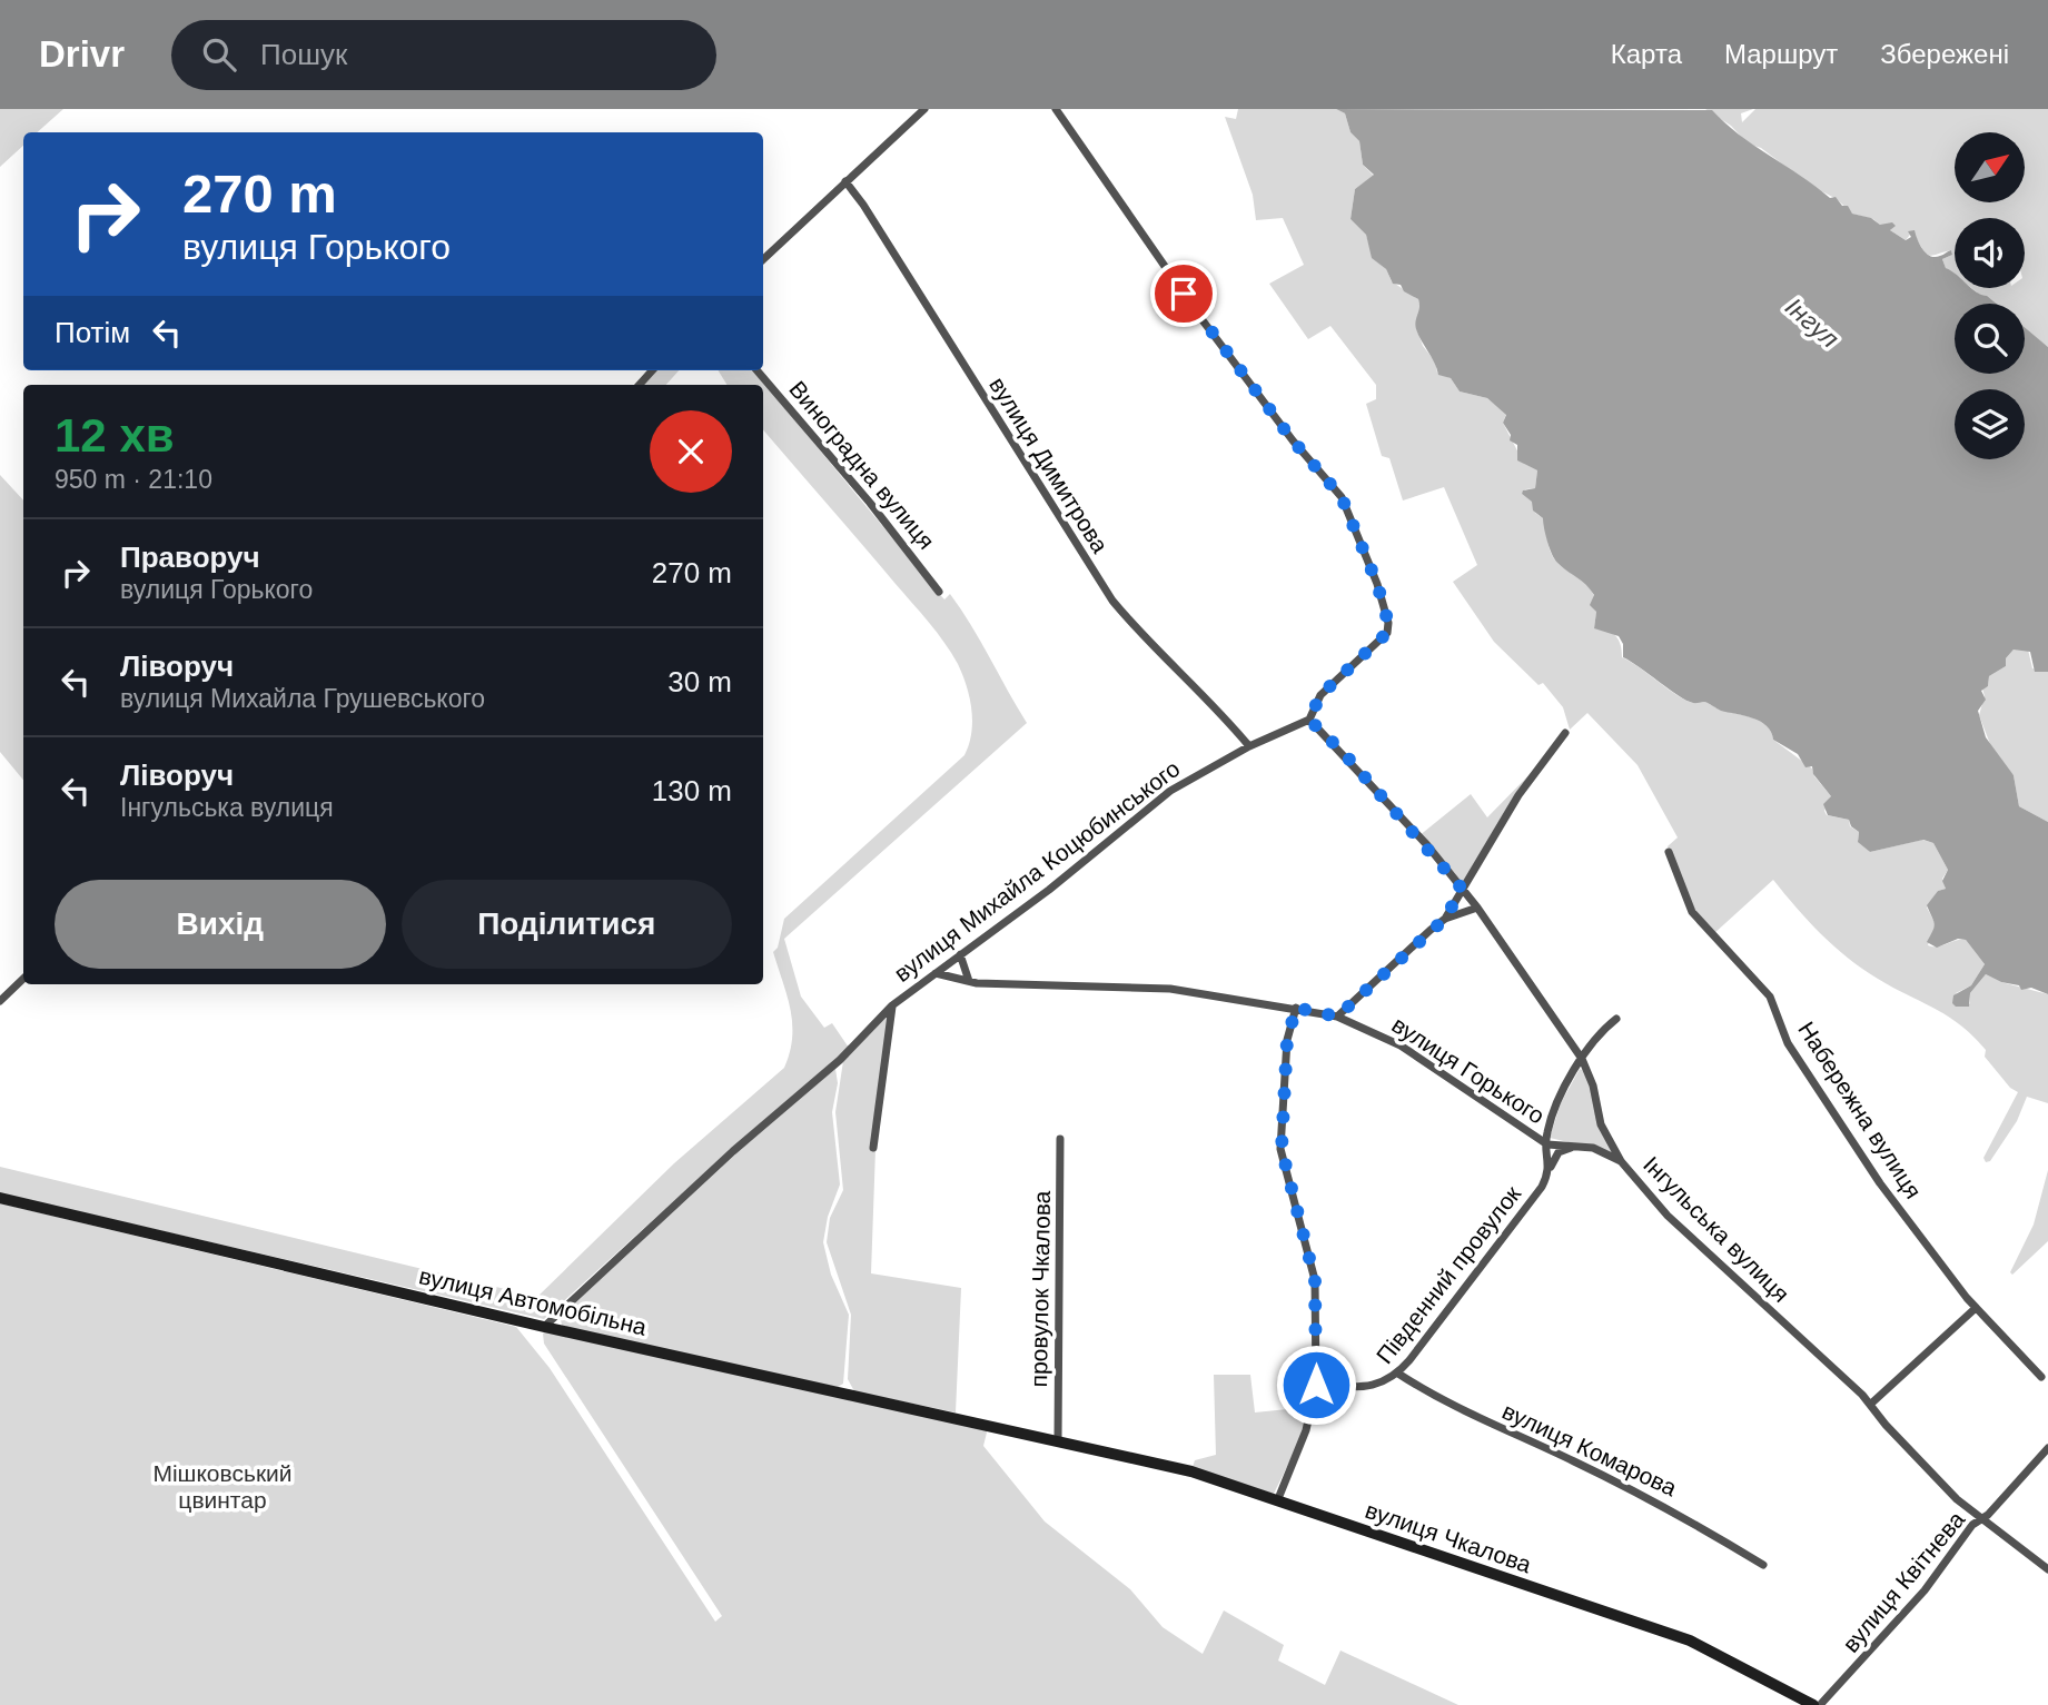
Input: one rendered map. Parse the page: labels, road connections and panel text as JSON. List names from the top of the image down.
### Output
{
  "streets": {
    "street": [
      "Виноградна вулиця",
      "вулиця Димитрова",
      "вулиця Михайла Коцюбинського",
      "вулиця Горького",
      "Набережна вулиця",
      "Інгульська вулиця",
      "Південний провулок",
      "провулок Чкалова",
      "вулиця Автомобільна",
      "вулиця Комарова",
      "вулиця Чкалова",
      "вулиця Квітнева"
    ]
  },
  "crossings": [
    ["вулиця Димитрова", "вулиця Михайла Коцюбинського"],
    ["вулиця Михайла Коцюбинського", "вулиця Горького"],
    ["вулиця Михайла Коцюбинського", "Інгульська вулиця"],
    ["вулиця Михайла Коцюбинського", "вулиця Автомобільна"],
    ["вулиця Горького", "Інгульська вулиця"],
    ["вулиця Горького", "Південний провулок"],
    ["Інгульська вулиця", "вулиця Квітнева"],
    ["Південний провулок", "вулиця Комарова"],
    ["провулок Чкалова", "вулиця Автомобільна"],
    ["провулок Чкалова", "вулиця Чкалова"],
    ["вулиця Автомобільна", "вулиця Чкалова"],
    ["вулиця Чкалова", "вулиця Квітнева"]
  ],
  "water": ["Інгул"],
  "parks": ["Мішковський цвинтар"],
  "north": "top right",
  "page": {
    "header": "Drivr",
    "search": "Пошук",
    "nav": ["Карта", "Маршрут", "Збережені"],
    "turn": ["270 m", "вулиця Горького"],
    "then": "Потім",
    "heading": ["12 хв", "950 m · 21:10"],
    "list": [
      {
        "name": "Праворуч",
        "note": "вулиця Горького",
        "value": "270 m"
      },
      {
        "name": "Ліворуч",
        "note": "вулиця Михайла Грушевського",
        "value": "30 m"
      },
      {
        "name": "Ліворуч",
        "note": "Інгульська вулиця",
        "value": "130 m"
      }
    ],
    "buttons": ["Вихід", "Поділитися"]
  }
}
